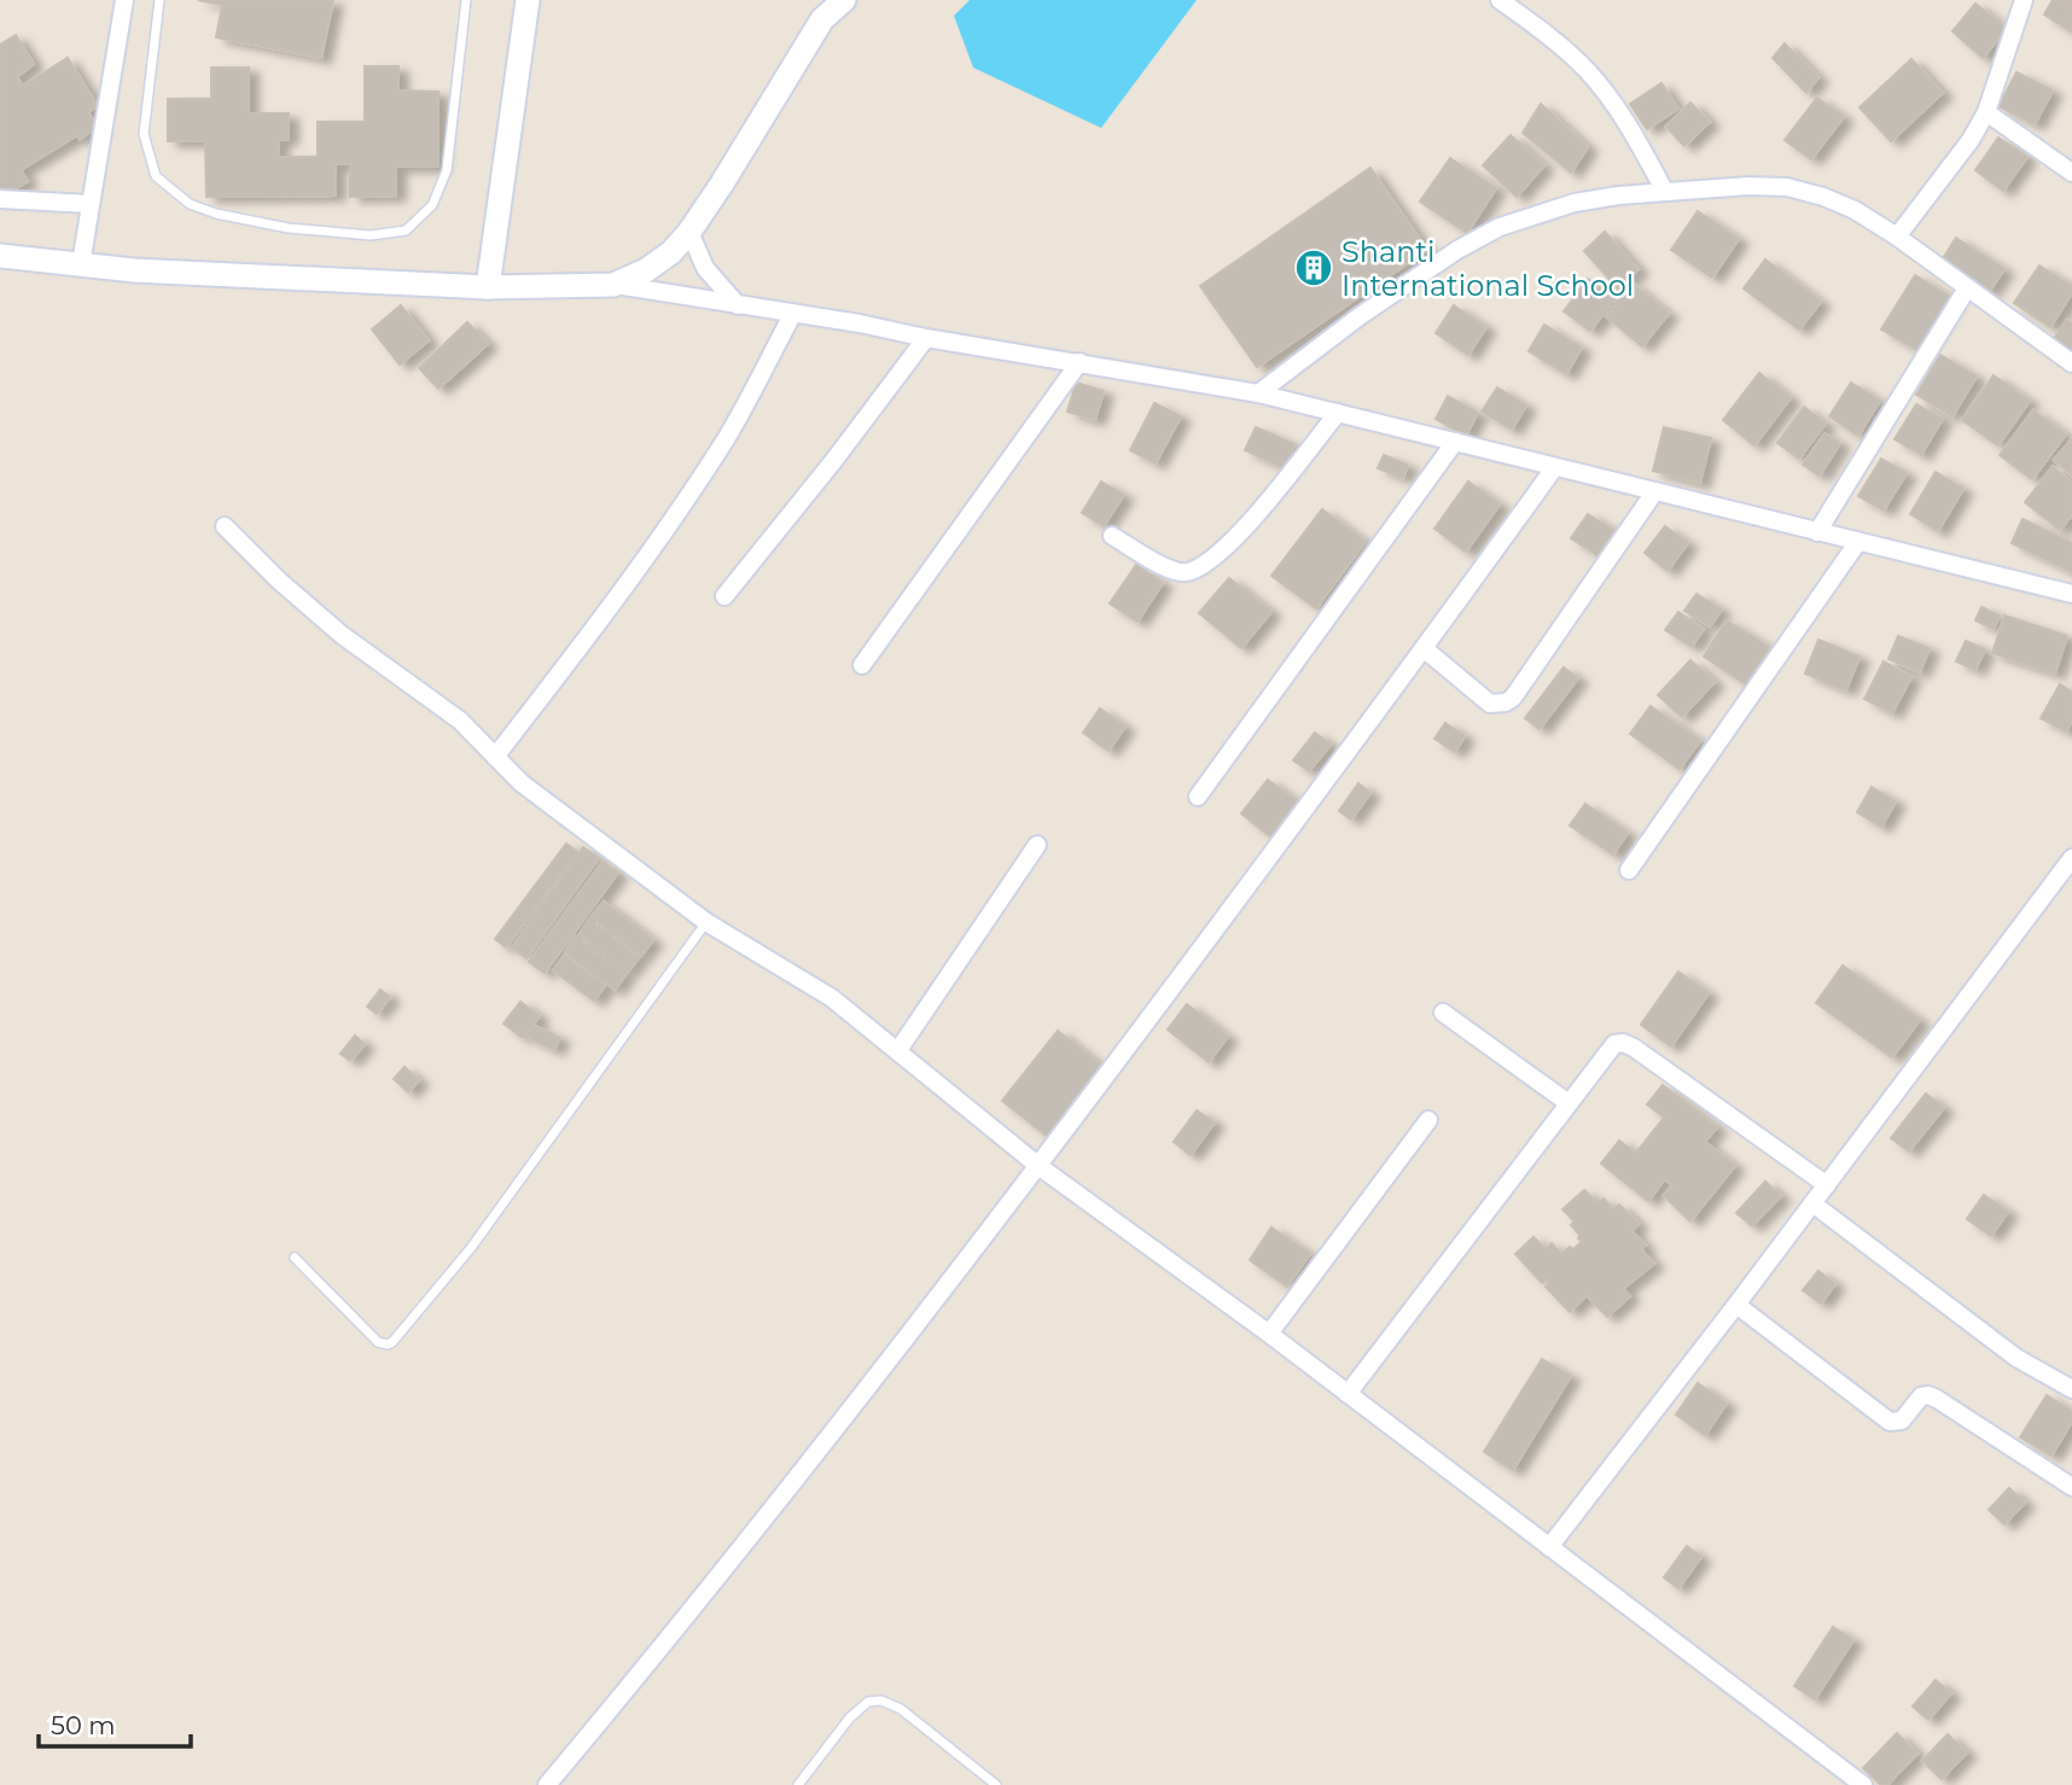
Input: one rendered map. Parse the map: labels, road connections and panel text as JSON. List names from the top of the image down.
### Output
{
  "places": {
    "building": ["Shanti International School"]
  },
  "scale_bar": "50 m"
}
